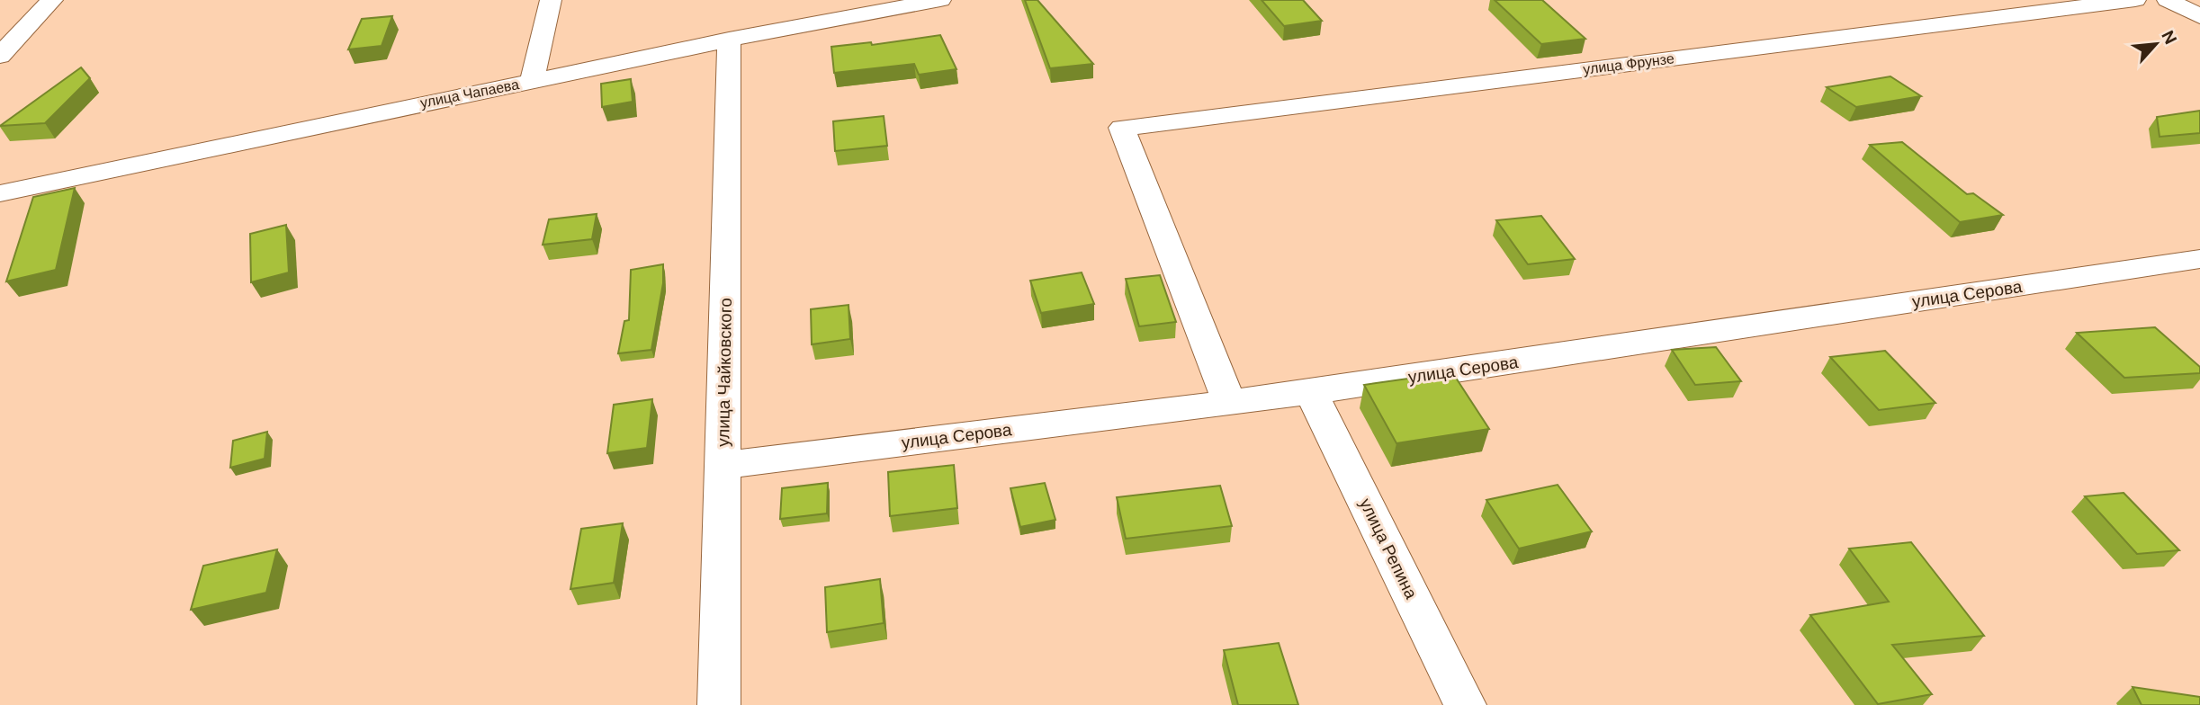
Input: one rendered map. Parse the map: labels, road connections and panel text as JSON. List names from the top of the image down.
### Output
{
  "streets": {
    "street": [
      "улица Фрунзе",
      "улица Чапаева",
      "улица Серова",
      "улица Чайковского",
      "улица Репина"
    ]
  },
  "crossings": [
    ["улица Фрунзе", "улица Серова"],
    ["улица Чапаева", "улица Чайковского"],
    ["улица Серова", "улица Чайковского"],
    ["улица Серова", "улица Репина"]
  ],
  "north": "top right"
}
